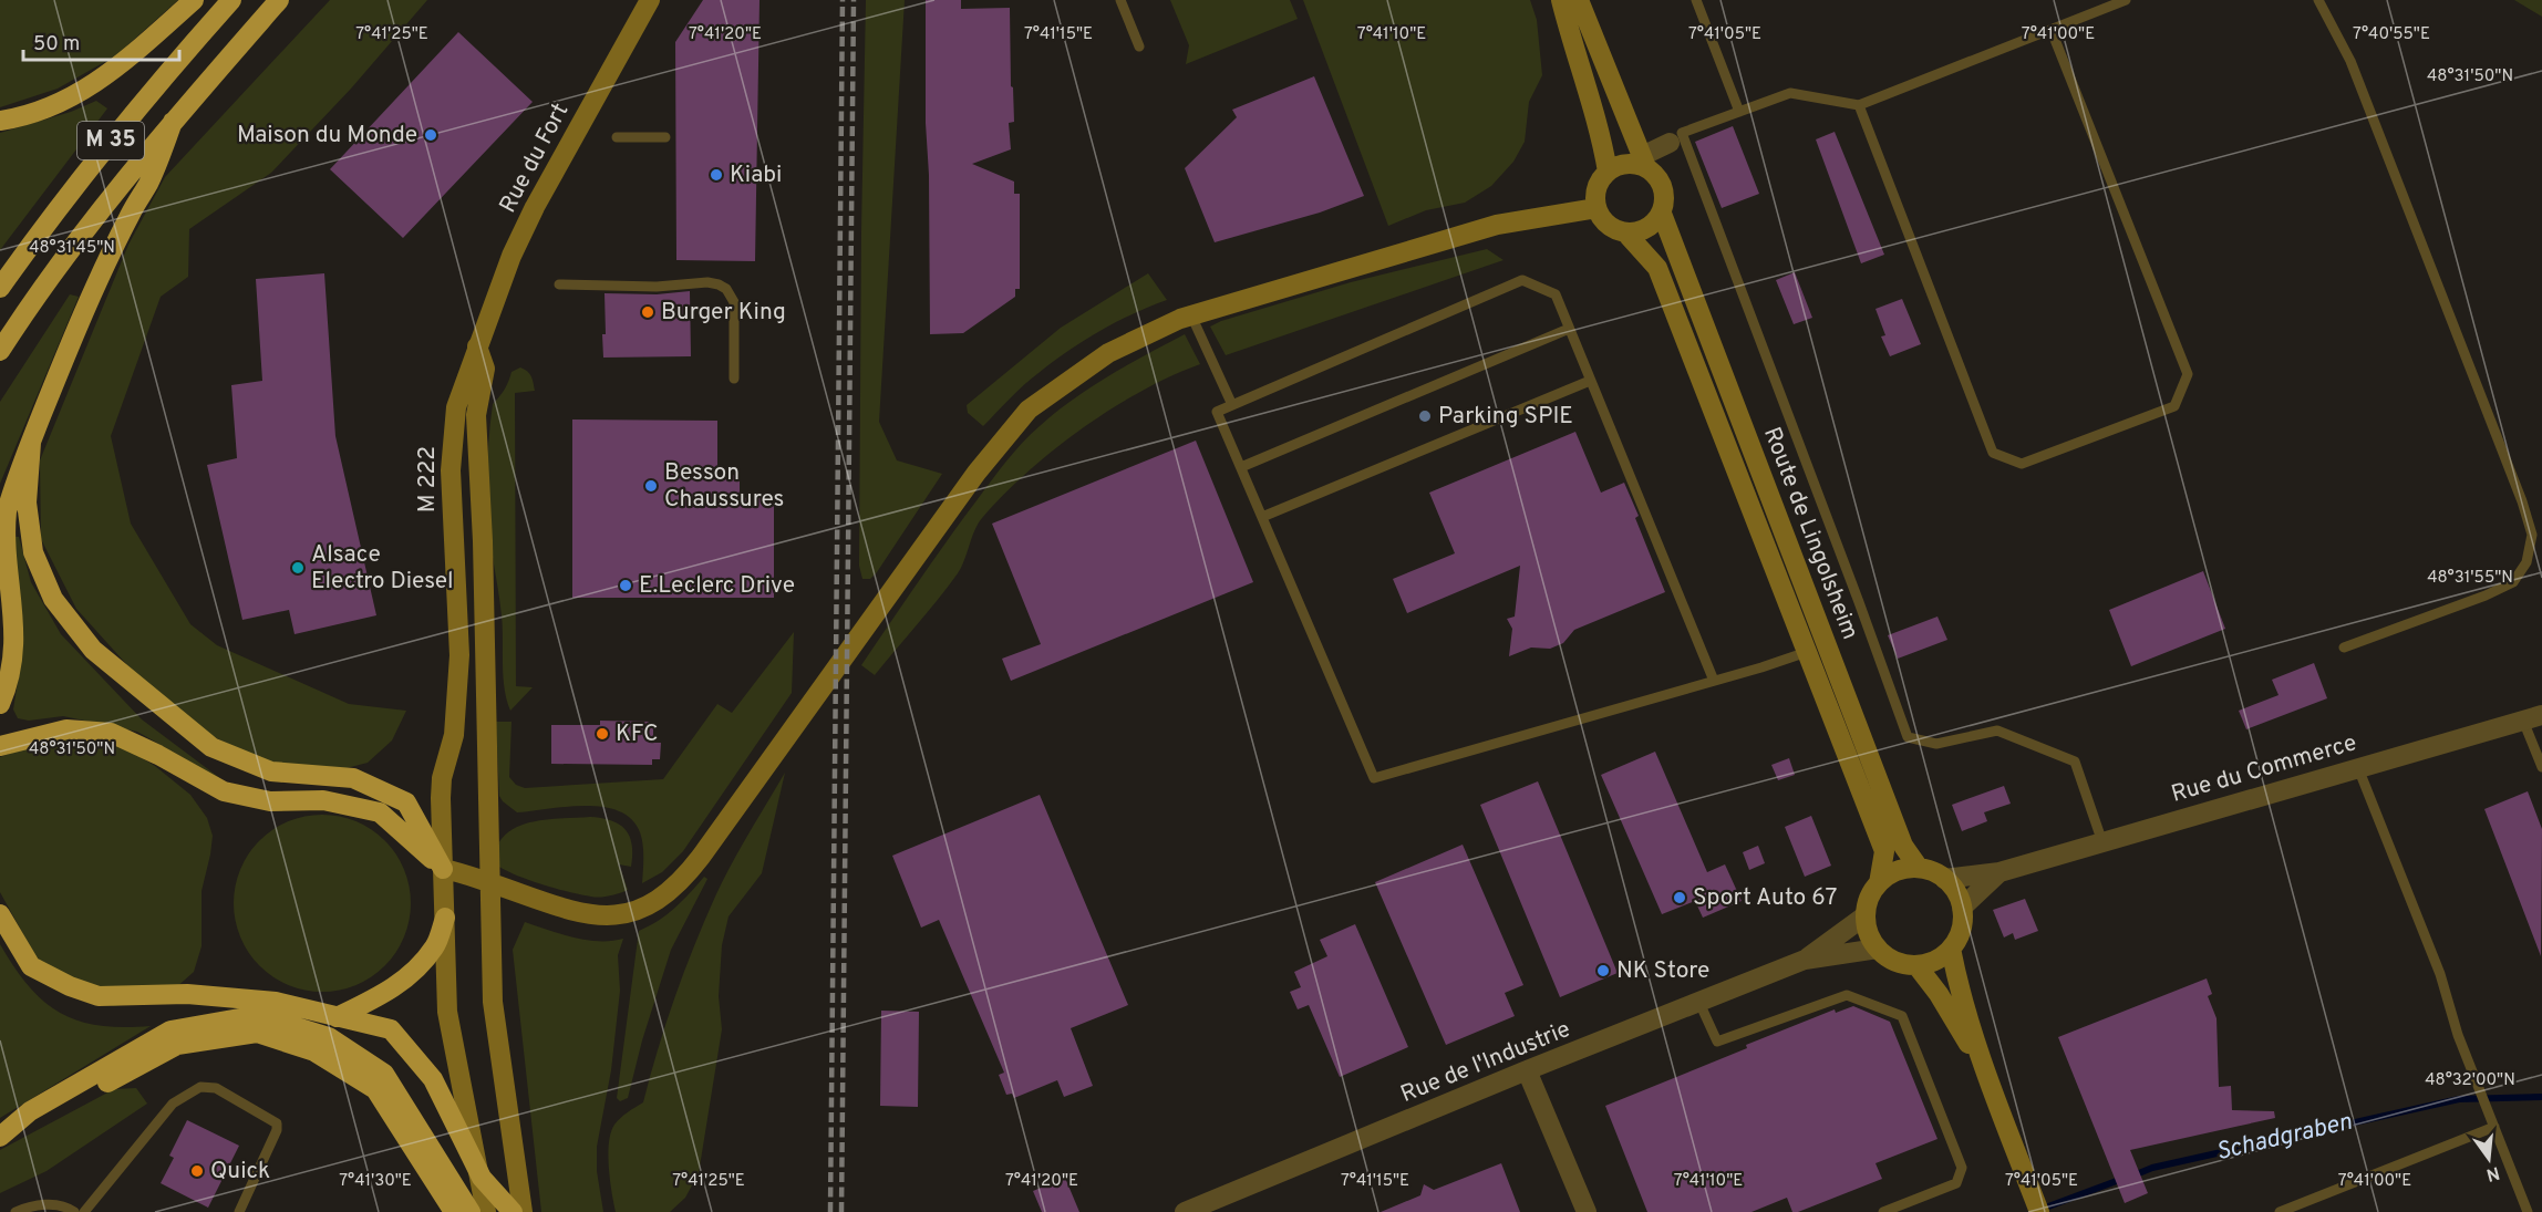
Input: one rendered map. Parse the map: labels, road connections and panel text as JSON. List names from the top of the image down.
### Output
{
  "streets": {
    "highway": ["M 35"],
    "main road": ["Rue du Fort", "M 222", "Route de Lingolsheim"],
    "street": ["Rue du Commerce", "Rue de l'Industrie"]
  },
  "crossings": [
    ["Rue du Fort", "M 222"],
    ["Route de Lingolsheim", "Rue du Commerce"],
    ["Route de Lingolsheim", "Rue de l'Industrie"],
    ["Rue du Commerce", "Rue de l'Industrie"]
  ],
  "water": ["Schadgraben"],
  "places": [
    "Maison du Monde",
    "Kiabi",
    "Burger King",
    "Parking SPIE",
    "Besson Chaussures",
    "Alsace Electro Diesel",
    "E.Leclerc Drive",
    "KFC",
    "Sport Auto 67",
    "NK Store",
    "Quick"
  ],
  "scale_bar": "50 m",
  "north": "bottom",
  "coordinates": [
    "7°41'25\"E",
    "7°41'20\"E",
    "7°41'15\"E",
    "7°41'10\"E",
    "7°41'05\"E",
    "7°41'00\"E",
    "7°40'55\"E",
    "48°31'50\"N",
    "48°31'45\"N",
    "48°31'55\"N",
    "48°32'00\"N",
    "7°41'30\"E"
  ]
}
